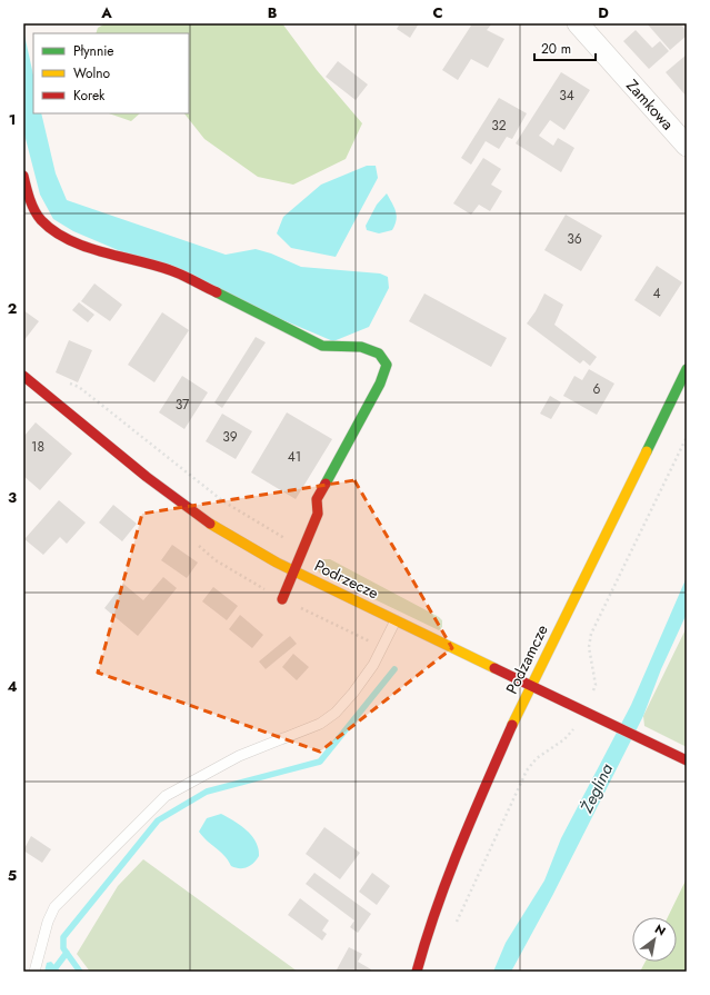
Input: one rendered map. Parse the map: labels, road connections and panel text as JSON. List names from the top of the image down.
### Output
{
  "streets": {
    "street": ["Zamkowa", "Podrzecze", "Podzamcze"]
  },
  "crossings": [
    ["Podrzecze", "Podzamcze"]
  ],
  "water": ["Żeglina"],
  "house_numbers": [
    "34",
    "32",
    "36",
    "4",
    "6",
    "37",
    "39",
    "18",
    "41"
  ],
  "legend": ["Płynnie", "Wolno", "Korek"],
  "scale_bar": "20 m",
  "north": "top right",
  "grid": {
    "columns": [
      "A",
      "B",
      "C",
      "D"
    ],
    "rows": [
      "1",
      "2",
      "3",
      "4",
      "5"
    ]
  }
}
